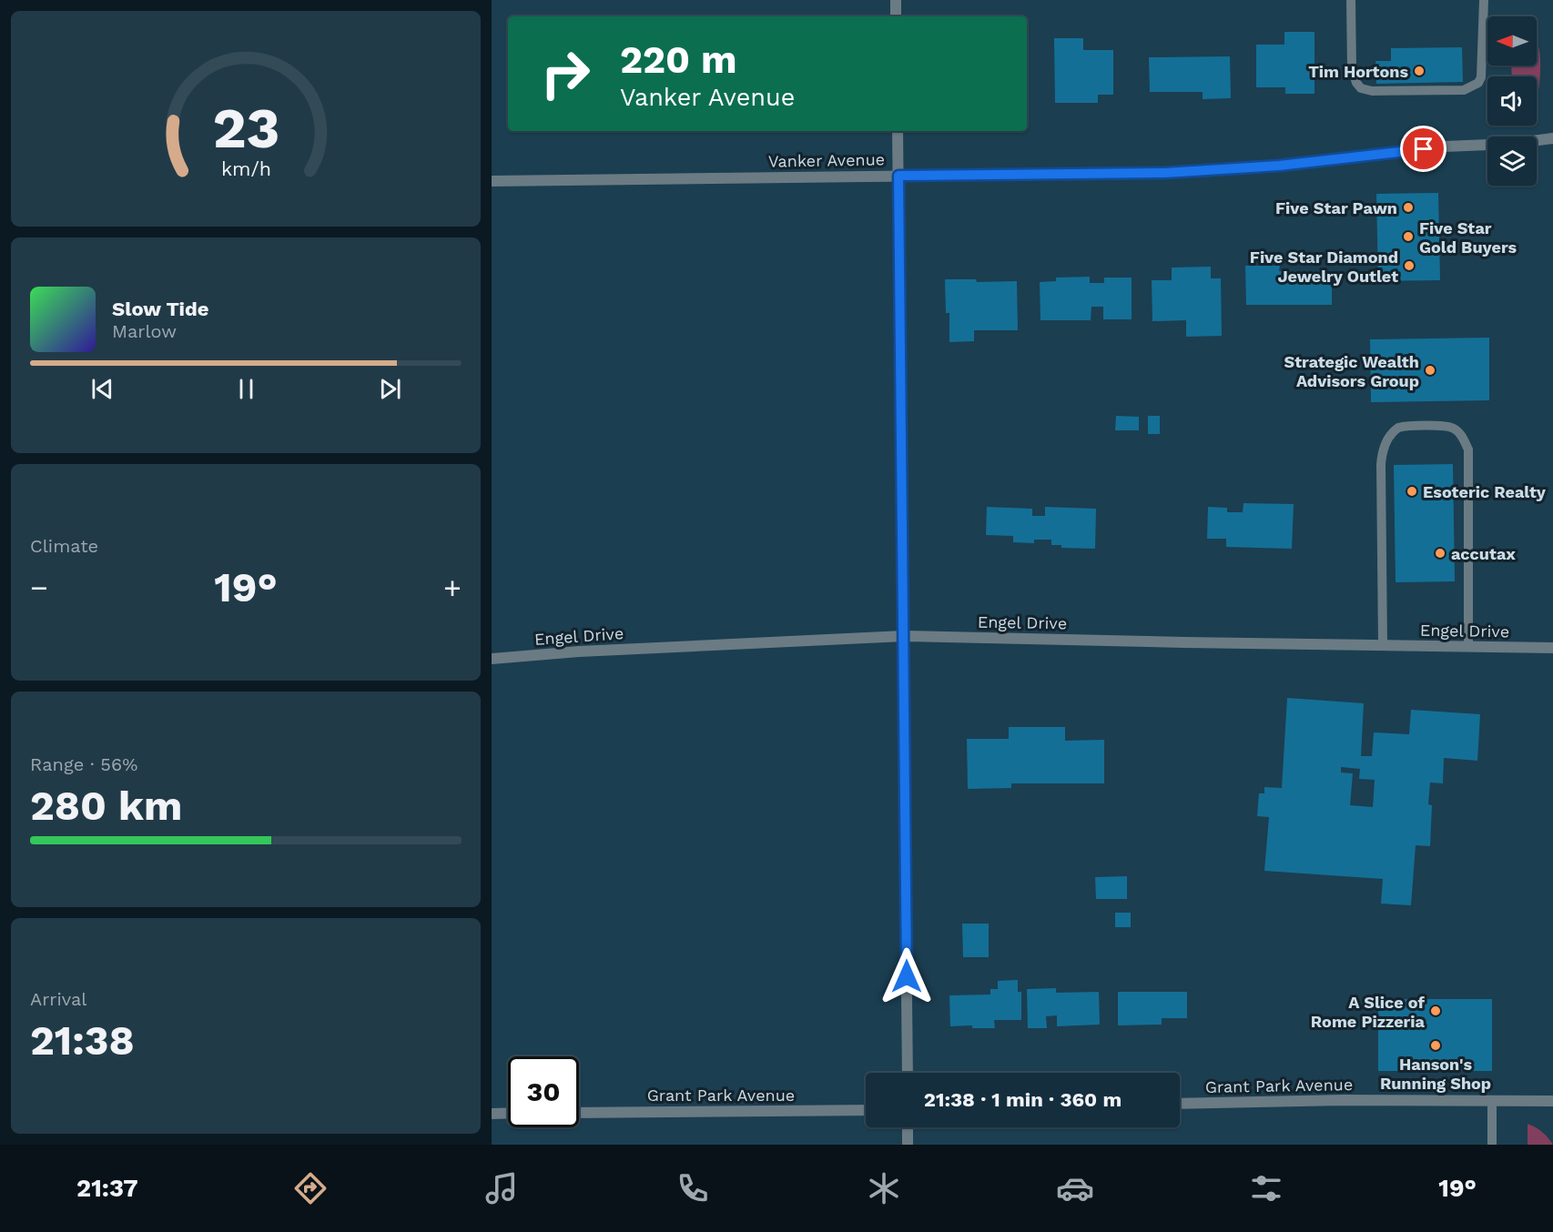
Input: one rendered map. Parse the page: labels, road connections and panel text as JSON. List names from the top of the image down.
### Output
{
  "streets": {
    "street": ["Vanker Avenue", "Engel Drive", "Grant Park Avenue"]
  },
  "places": [
    "Tim Hortons",
    "Five Star Pawn",
    "Five Star Gold Buyers",
    "Five Star Diamond Jewelry Outlet",
    "Strategic Wealth Advisors Group",
    "Esoteric Realty",
    "accutax",
    "A Slice of Rome Pizzeria",
    "Hanson's Running Shop"
  ],
  "north": "left",
  "page": {
    "turn": ["220 m", "Vanker Avenue"],
    "song": ["Slow Tide", "Marlow"],
    "tile": [
      "Climate",
      ["Range · 56%", "280 km"],
      ["Arrival", "21:38"]
    ],
    "heat": ["−", "19°", "+"],
    "limit": "30",
    "trip": "21:38 · 1 min · 360 m",
    "tabs": ["21:37", "19°"],
    "gauge": ["23", "km/h"]
  }
}
